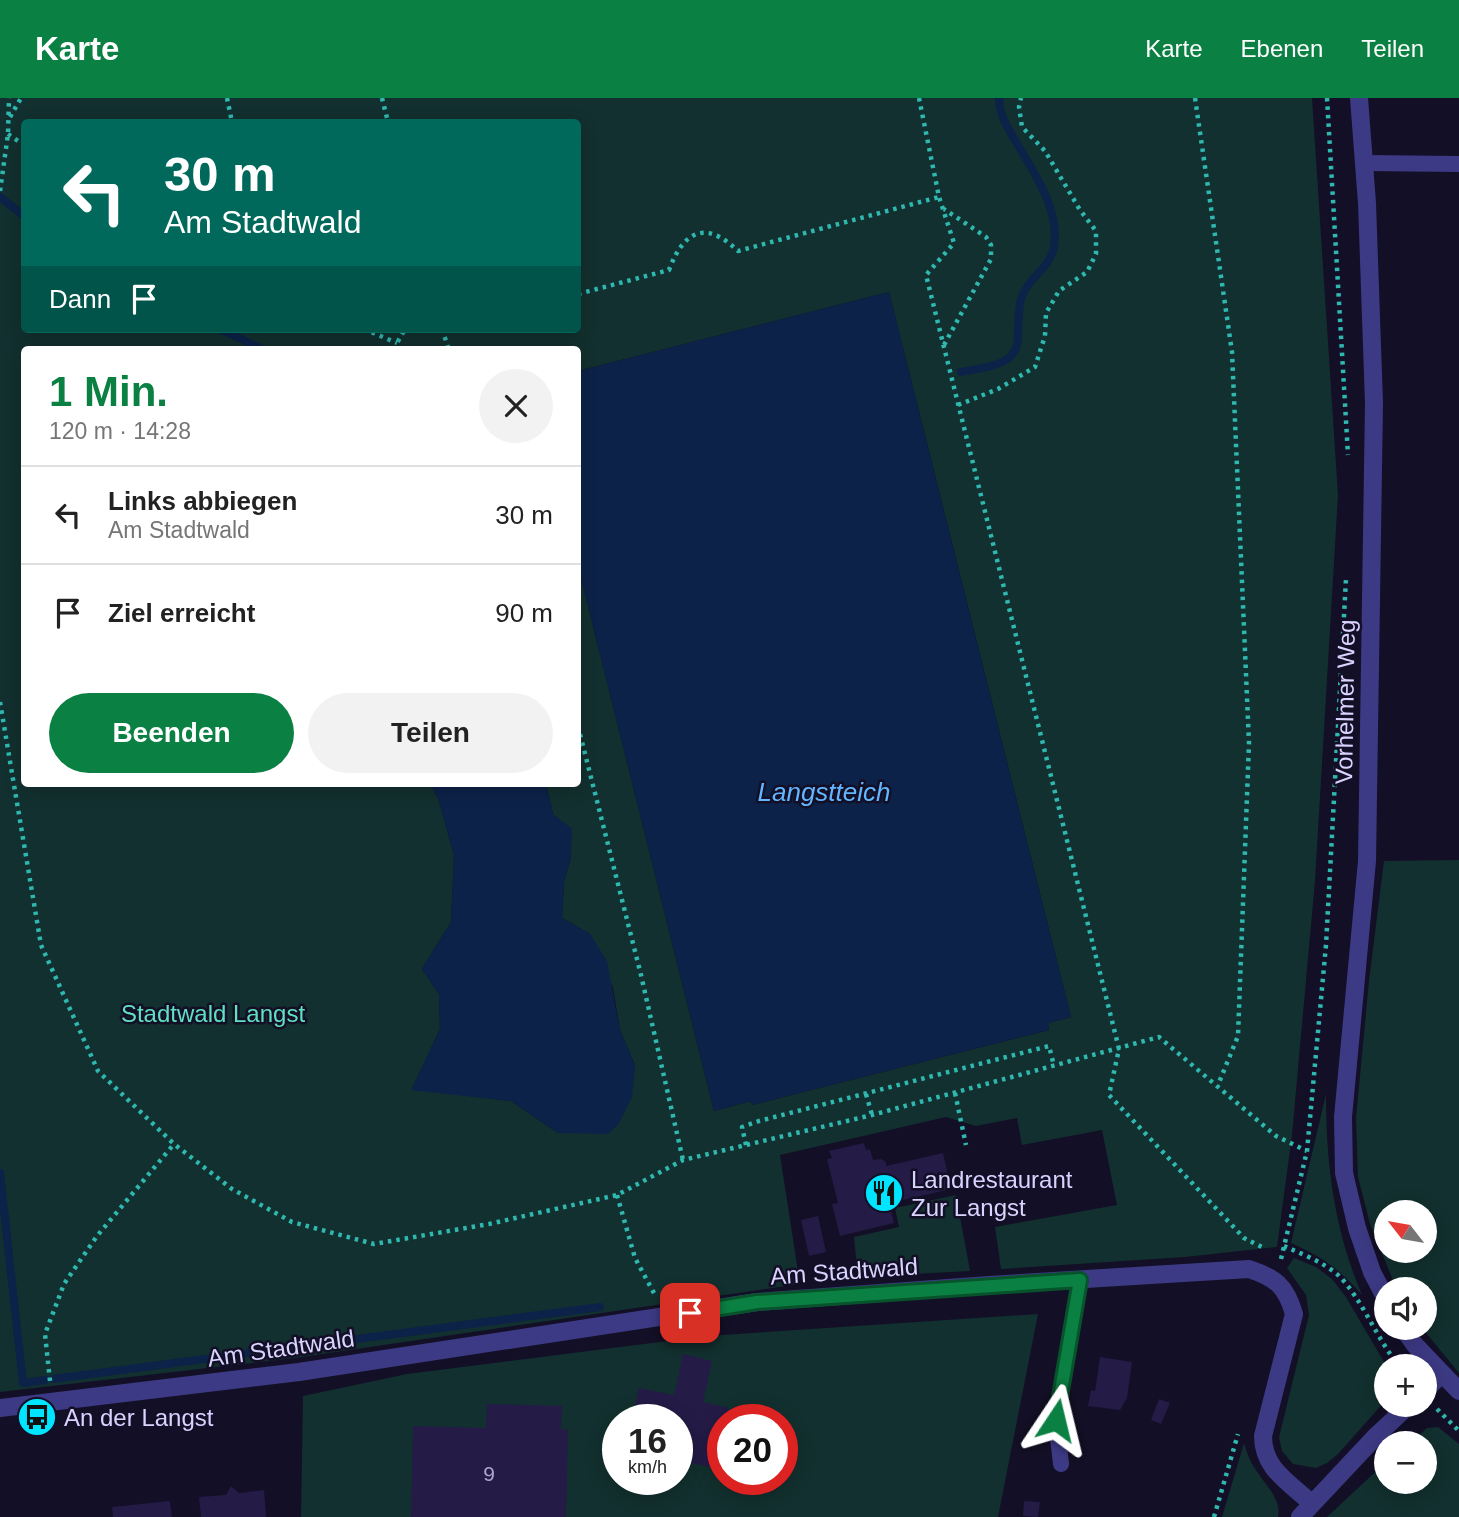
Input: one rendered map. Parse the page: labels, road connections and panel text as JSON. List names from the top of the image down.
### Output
{
  "streets": {
    "street": ["Vorhelmer Weg", "Am Stadtwald"]
  },
  "water": ["Langstteich"],
  "parks": ["Stadtwald Langst"],
  "places": {
    "restaurant": ["Landrestaurant Zur Langst"],
    "bus stop": ["An der Langst"]
  },
  "house_numbers": ["9"],
  "north": "top left",
  "page": {
    "header": "Karte",
    "nav": ["Karte", "Ebenen", "Teilen"],
    "turn": ["30 m", "Am Stadtwald"],
    "then": "Dann",
    "heading": ["1 Min.", "120 m · 14:28"],
    "list": [
      {
        "name": "Links abbiegen",
        "note": "Am Stadtwald",
        "value": "30 m"
      },
      {
        "name": "Ziel erreicht",
        "value": "90 m"
      }
    ],
    "buttons": ["Beenden", "Teilen"],
    "map_buttons": ["+", "−"],
    "speed": "16 km/h",
    "limit": "20"
  }
}
